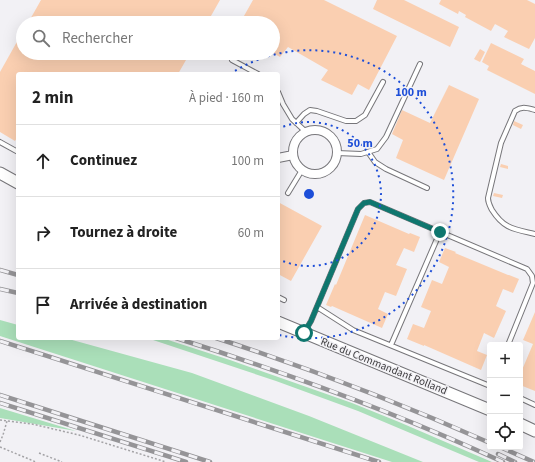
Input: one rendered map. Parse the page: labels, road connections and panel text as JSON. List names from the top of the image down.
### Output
{
  "streets": {
    "street": ["Rue du Commandant Rolland"]
  },
  "page": {
    "search": "Rechercher",
    "heading": ["2 min", "À pied · 160 m"],
    "list": [
      ["Continuez", "100 m"],
      ["Tournez à droite", "60 m"],
      "Arrivée à destination"
    ],
    "map_buttons": ["+", "−"]
  },
  "rings": ["100 m", "50 m"]
}
